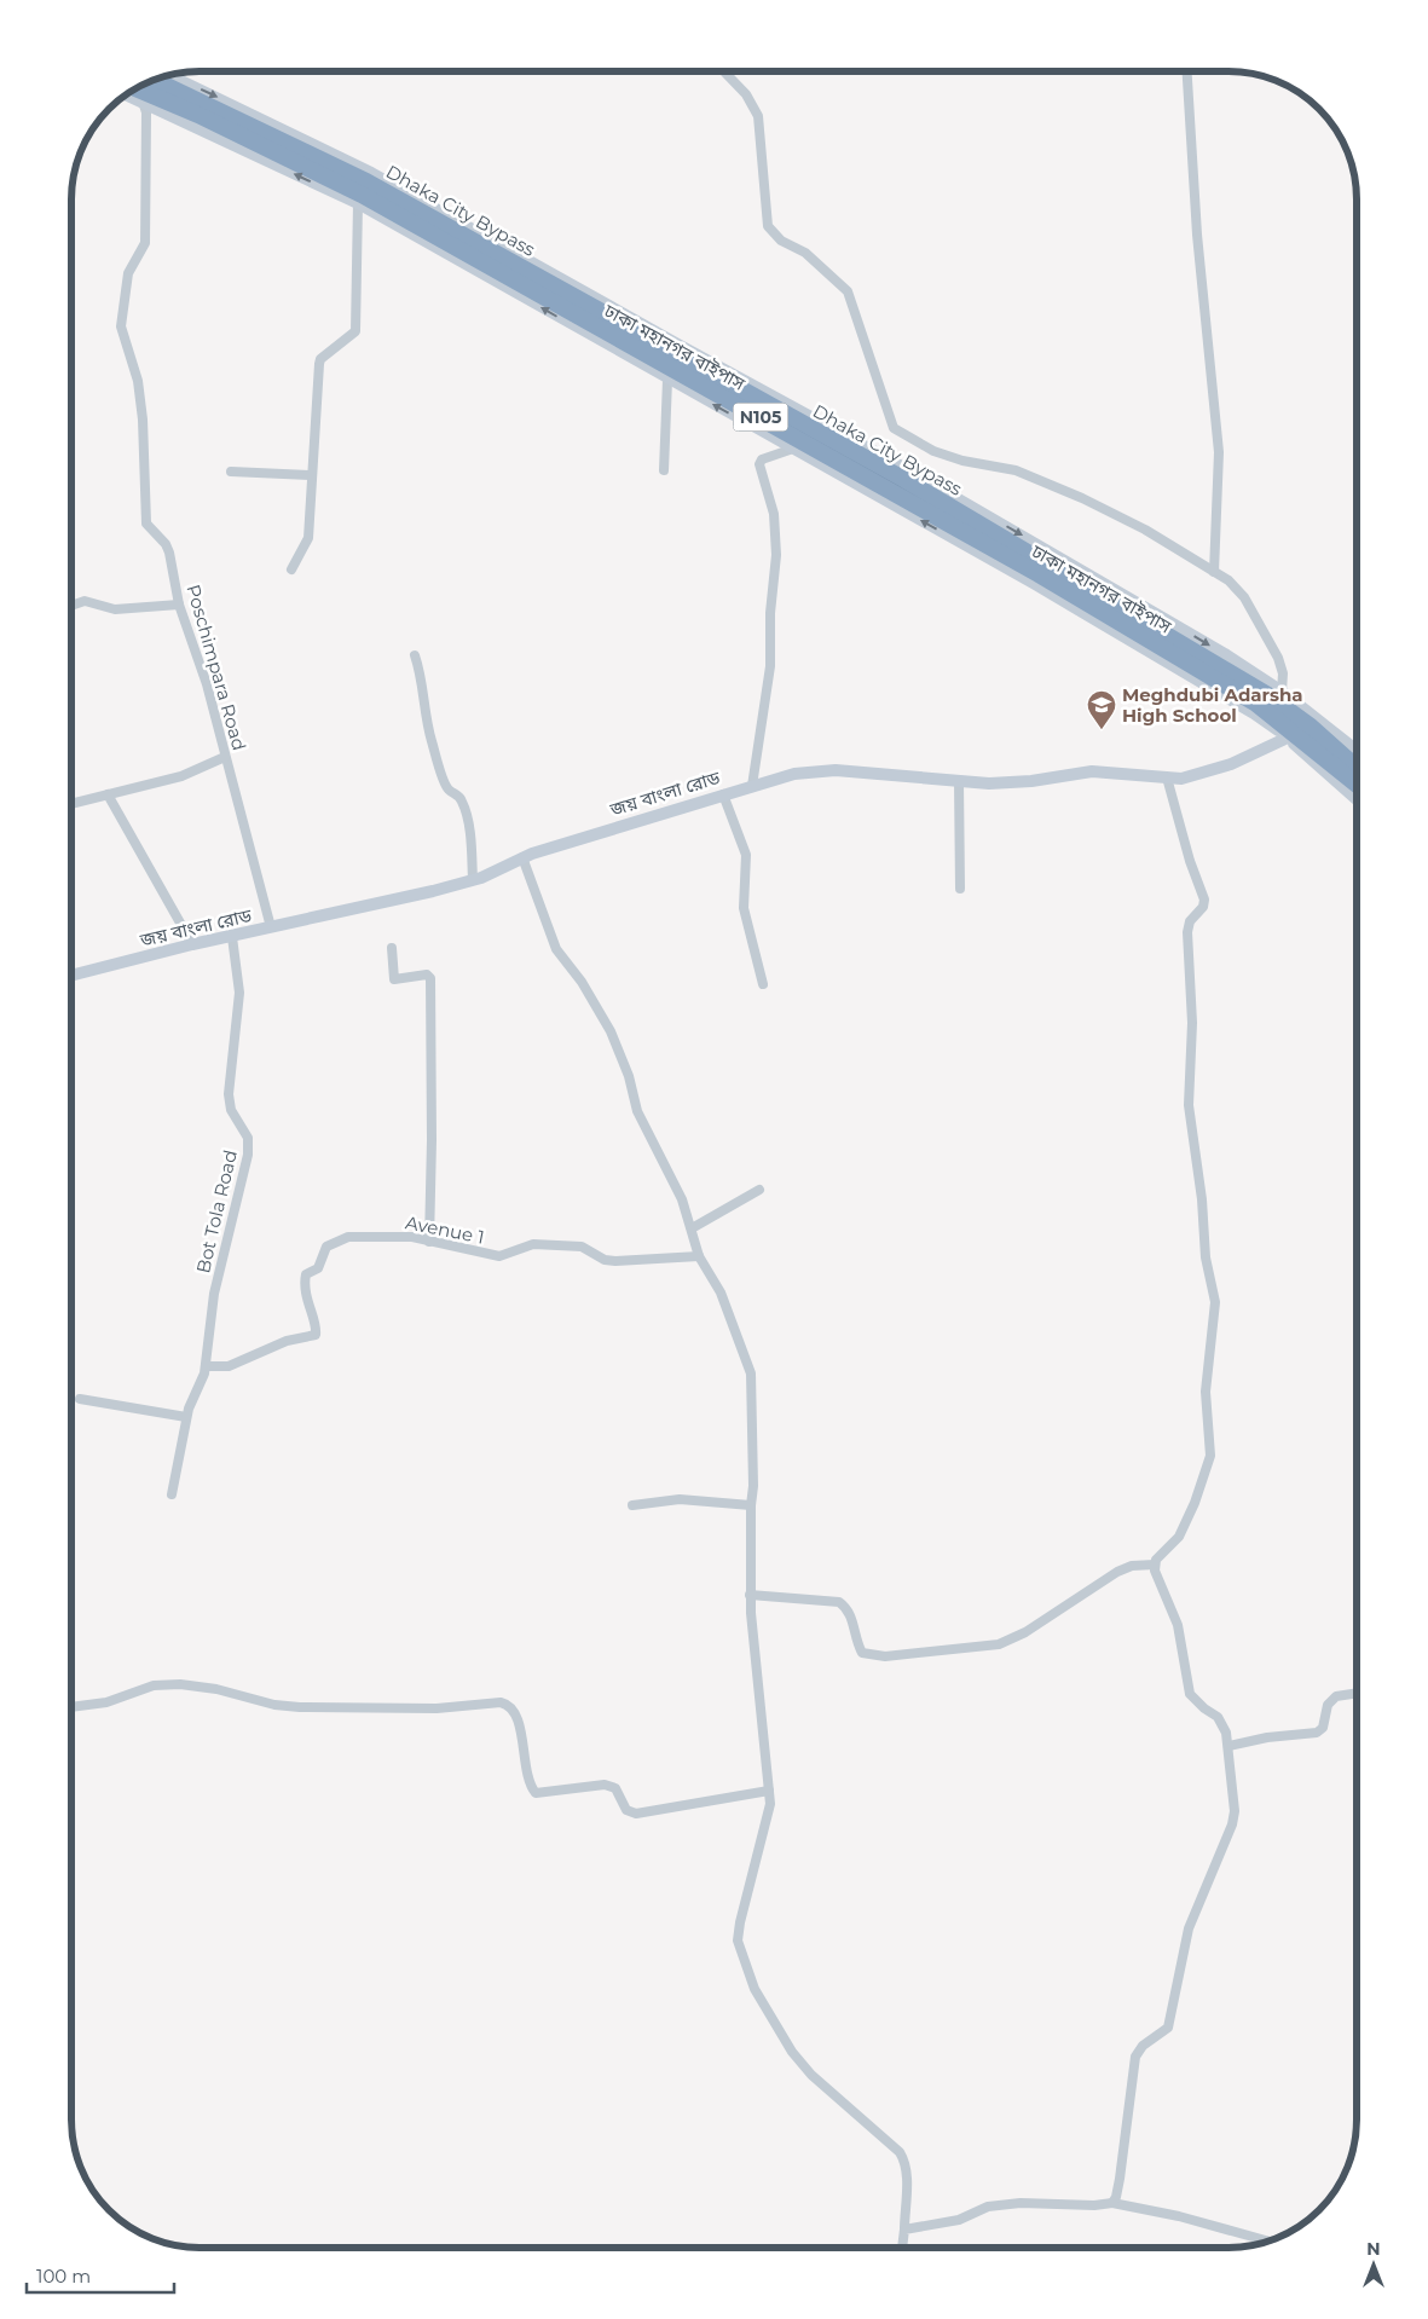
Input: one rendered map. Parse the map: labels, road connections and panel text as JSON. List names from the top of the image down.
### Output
{
  "streets": {
    "highway": ["Dhaka City Bypass", "ঢাকা মহানগর বাইপাস", "N105"],
    "main road": ["জয় বাংলা রোড"],
    "street": ["Poschimpara Road", "Bot Tola Road", "Avenue 1"]
  },
  "crossings": [
    ["Poschimpara Road", "জয় বাংলা রোড"],
    ["জয় বাংলা রোড", "Bot Tola Road"],
    ["Bot Tola Road", "Avenue 1"]
  ],
  "places": {
    "school or university": ["Meghdubi Adarsha High School"]
  },
  "scale_bar": "100 m",
  "north": "top"
}
